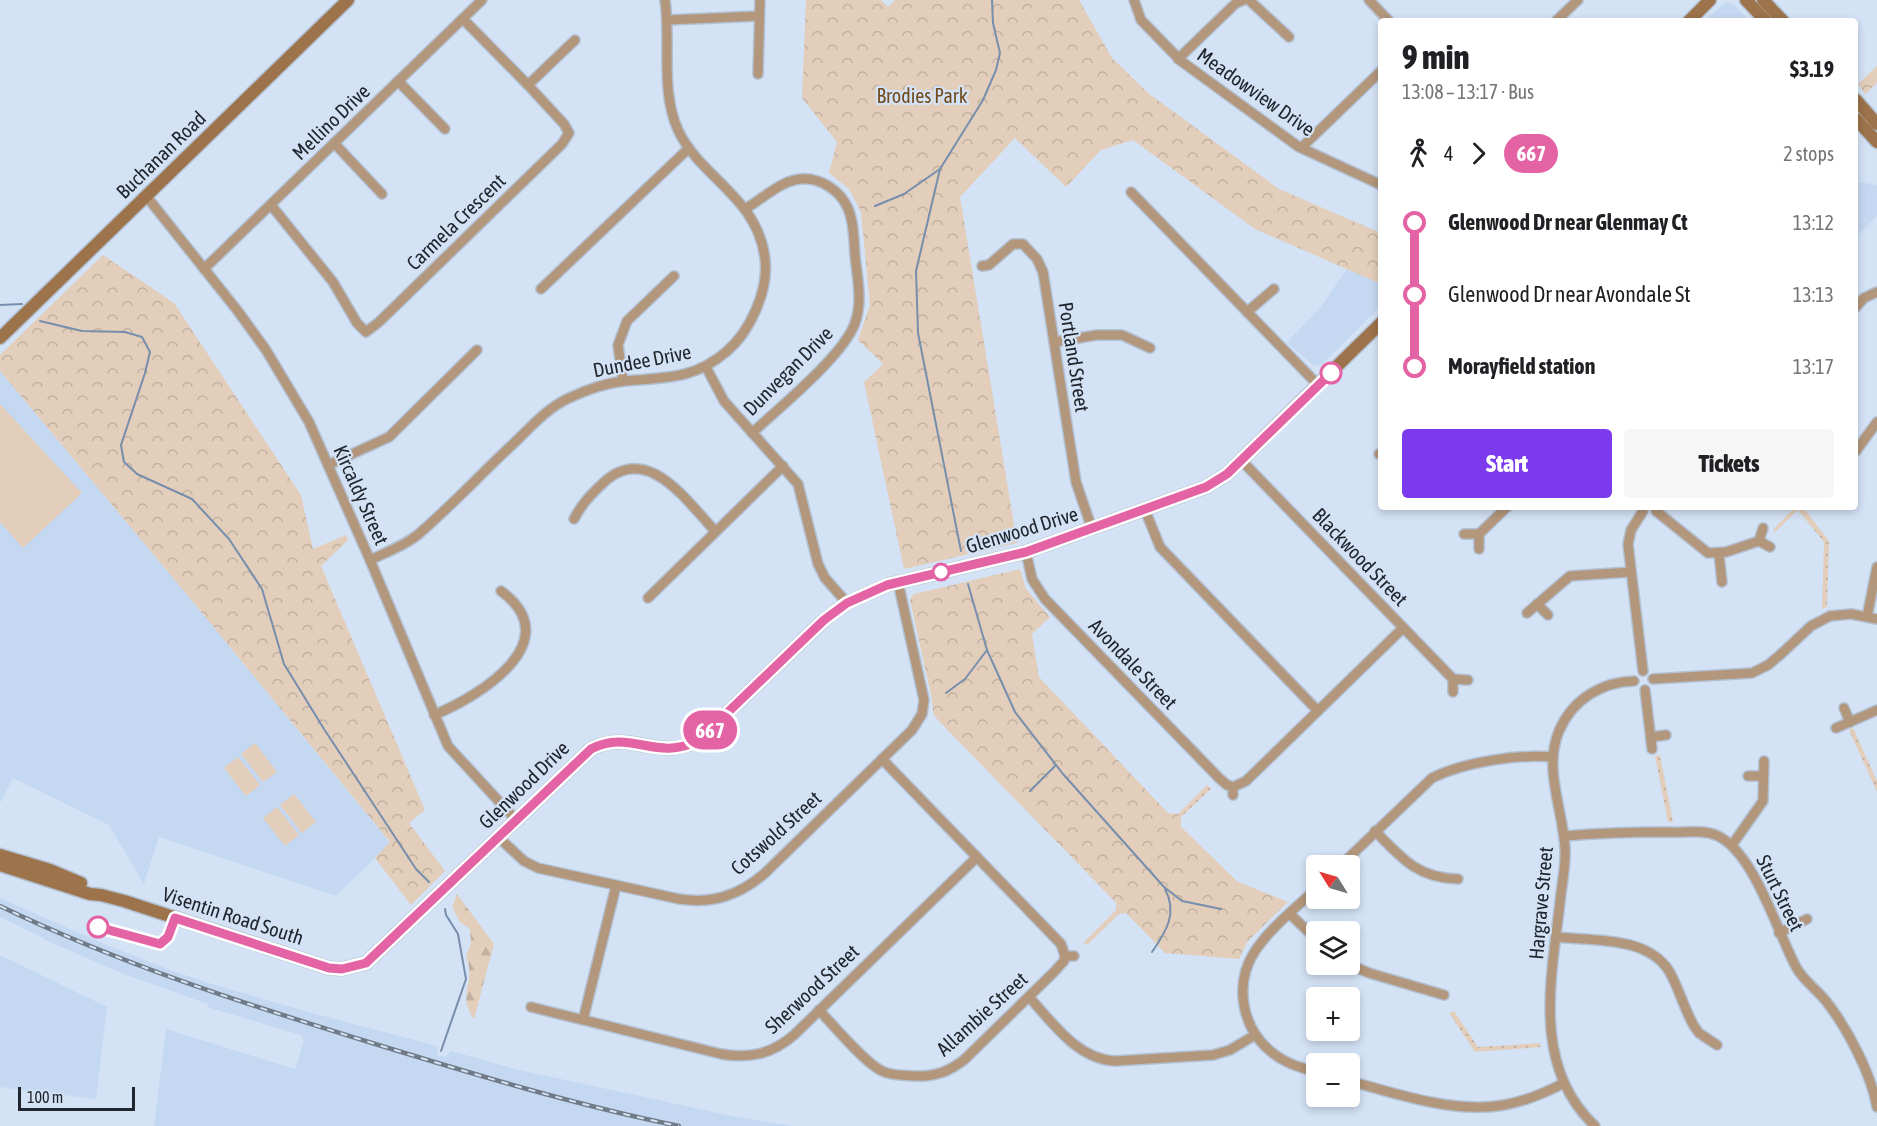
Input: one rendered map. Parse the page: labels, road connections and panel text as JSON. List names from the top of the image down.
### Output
{
  "streets": {
    "street": [
      "Meadowview Drive",
      "Mellino Drive",
      "Buchanan Road",
      "Carmela Crescent",
      "Portland Street",
      "Dundee Drive",
      "Dunvegan Drive",
      "Kircaldy Street",
      "Glenwood Drive",
      "Blackwood Street",
      "Avondale Street",
      "Cotswold Street",
      "Sturt Street",
      "Hargrave Street",
      "Visentin Road South",
      "Sherwood Street",
      "Allambie Street"
    ]
  },
  "crossings": [
    ["Mellino Drive", "Carmela Crescent"],
    ["Mellino Drive", "Kircaldy Street"],
    ["Buchanan Road", "Kircaldy Street"],
    ["Portland Street", "Glenwood Drive"],
    ["Dundee Drive", "Dunvegan Drive"],
    ["Dundee Drive", "Kircaldy Street"],
    ["Kircaldy Street", "Glenwood Drive"],
    ["Glenwood Drive", "Blackwood Street"],
    ["Glenwood Drive", "Avondale Street"],
    ["Glenwood Drive", "Cotswold Street"],
    ["Glenwood Drive", "Visentin Road South"],
    ["Blackwood Street", "Avondale Street"],
    ["Sturt Street", "Hargrave Street"],
    ["Sherwood Street", "Allambie Street"]
  ],
  "parks": ["Brodies Park"],
  "lines": ["bus line 667"],
  "scale_bar": "100 m",
  "north": "top left",
  "page": {
    "on_map": "667",
    "heading": ["9 min", "13:08 – 13:17 · Bus", "$3.19"],
    "legs": ["4", "667", "2 stops"],
    "list": [
      {
        "name": "Glenwood Dr near Glenmay Ct",
        "value": "13:12"
      },
      {
        "name": "Glenwood Dr near Avondale St",
        "value": "13:13"
      },
      {
        "name": "Morayfield station",
        "value": "13:17"
      }
    ],
    "buttons": ["Start", "Tickets"],
    "map_buttons": ["+", "−"],
    "scale": "100 m"
  }
}
